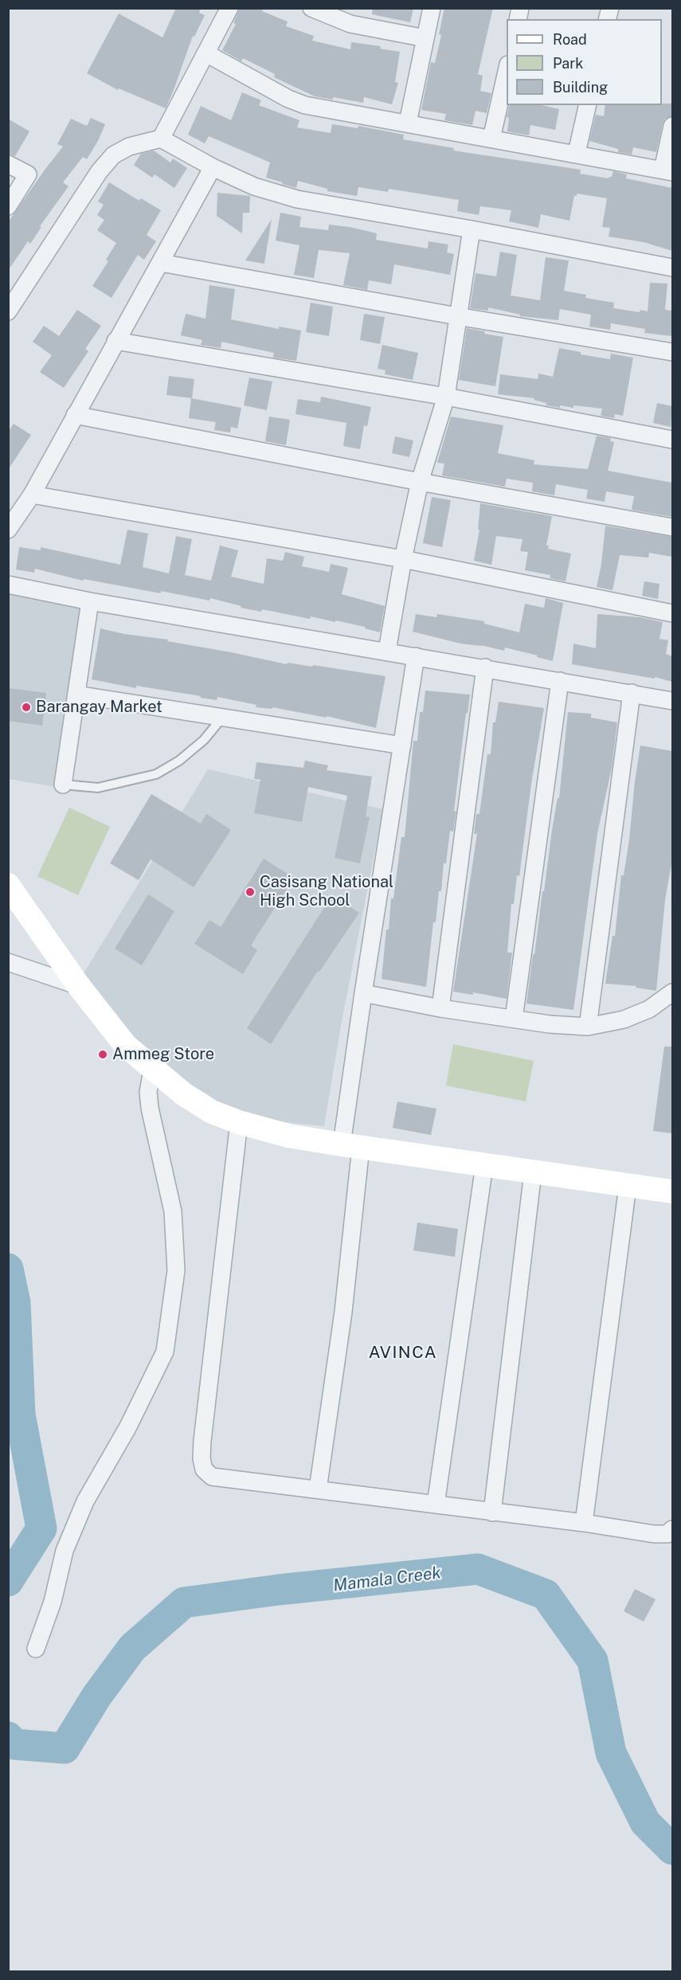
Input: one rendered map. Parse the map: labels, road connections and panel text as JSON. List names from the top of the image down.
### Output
{
  "districts": ["AVINCA"],
  "water": ["Mamala Creek"],
  "places": ["Barangay Market", "Casisang National High School", "Ammeg Store"],
  "legend": ["Road", "Park", "Building"]
}
